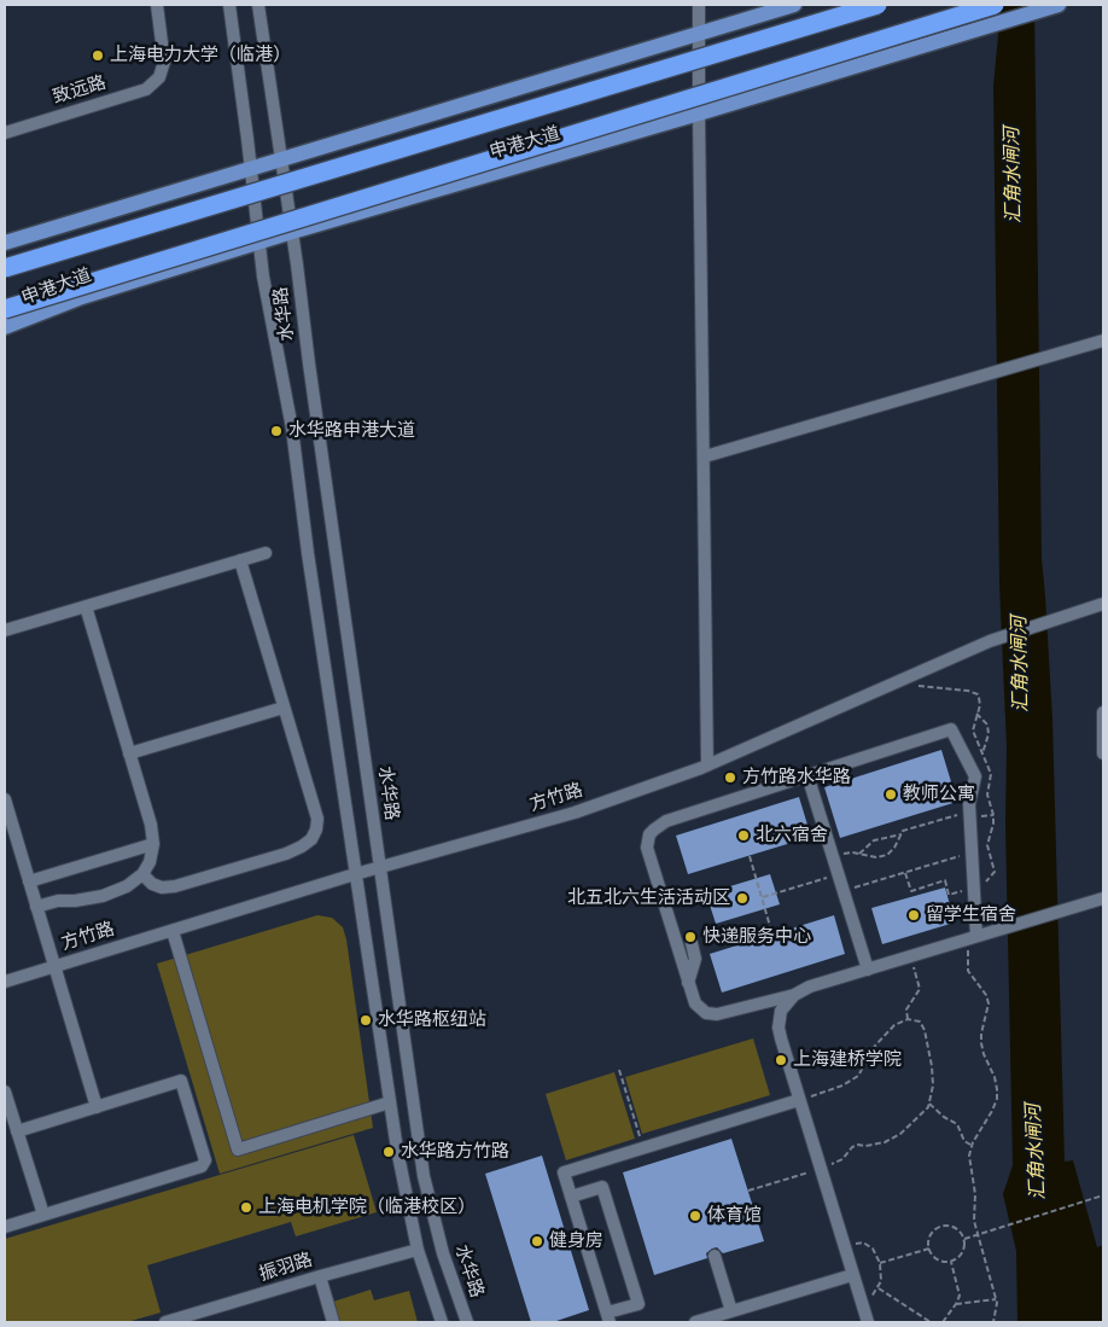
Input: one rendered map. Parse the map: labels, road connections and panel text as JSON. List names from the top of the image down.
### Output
{
  "streets": {
    "main road": ["申港大道"],
    "street": [
      "致远路",
      "水华路",
      "方竹路",
      "振羽路"
    ]
  },
  "crossings": [
    ["申港大道", "水华路"],
    ["水华路", "方竹路"],
    ["水华路", "振羽路"]
  ],
  "water": ["汇角水闸河"],
  "places": [
    "上海电力大学（临港）",
    "水华路申港大道",
    "方竹路水华路",
    "教师公寓",
    "北六宿舍",
    "北五北六生活活动区",
    "留学生宿舍",
    "快递服务中心",
    "水华路枢纽站",
    "上海建桥学院",
    "水华路方竹路",
    "上海电机学院（临港校区）",
    "体育馆",
    "健身房"
  ]
}
